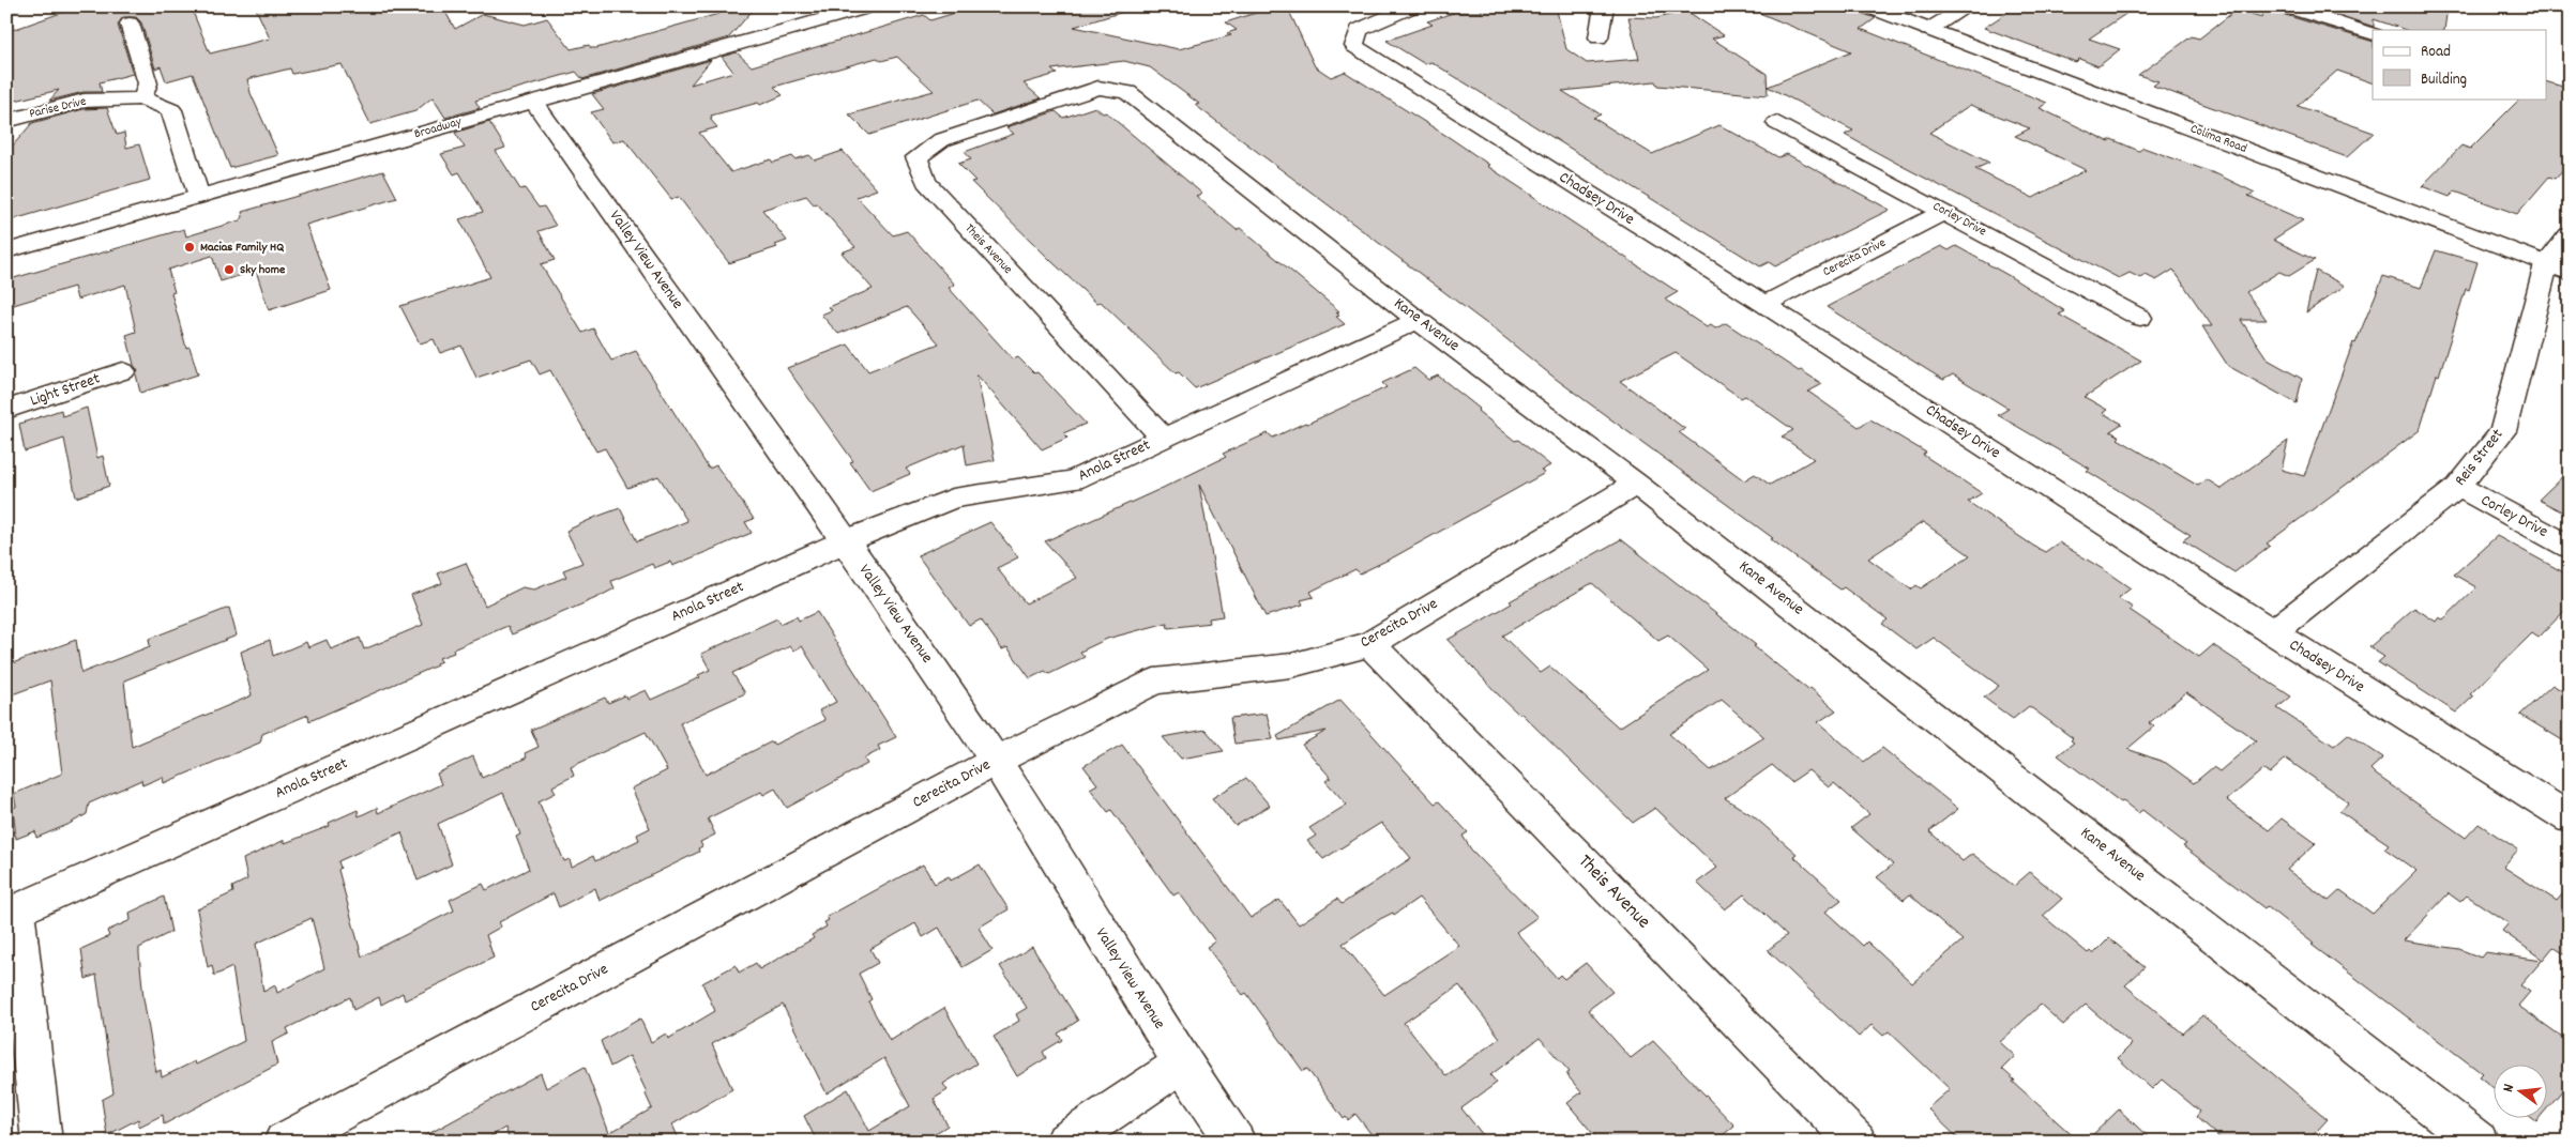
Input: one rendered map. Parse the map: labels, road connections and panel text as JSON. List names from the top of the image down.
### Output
{
  "streets": {
    "street": [
      "Parise Drive",
      "Broadway",
      "Colima Road",
      "Chadsey Drive",
      "Corley Drive",
      "Theis Avenue",
      "Cerecita Drive",
      "Valley View Avenue",
      "Kane Avenue",
      "Light Street",
      "Reis Street",
      "Anola Street"
    ]
  },
  "crossings": [
    ["Parise Drive", "Broadway"],
    ["Broadway", "Valley View Avenue"],
    ["Colima Road", "Reis Street"],
    ["Chadsey Drive", "Cerecita Drive"],
    ["Chadsey Drive", "Reis Street"],
    ["Corley Drive", "Cerecita Drive"],
    ["Corley Drive", "Reis Street"],
    ["Theis Avenue", "Cerecita Drive"],
    ["Theis Avenue", "Kane Avenue"],
    ["Theis Avenue", "Anola Street"],
    ["Cerecita Drive", "Valley View Avenue"],
    ["Cerecita Drive", "Kane Avenue"],
    ["Valley View Avenue", "Anola Street"],
    ["Kane Avenue", "Anola Street"]
  ],
  "places": ["Macias Family HQ", "Sky home"],
  "legend": ["Road", "Building"],
  "north": "left"
}
